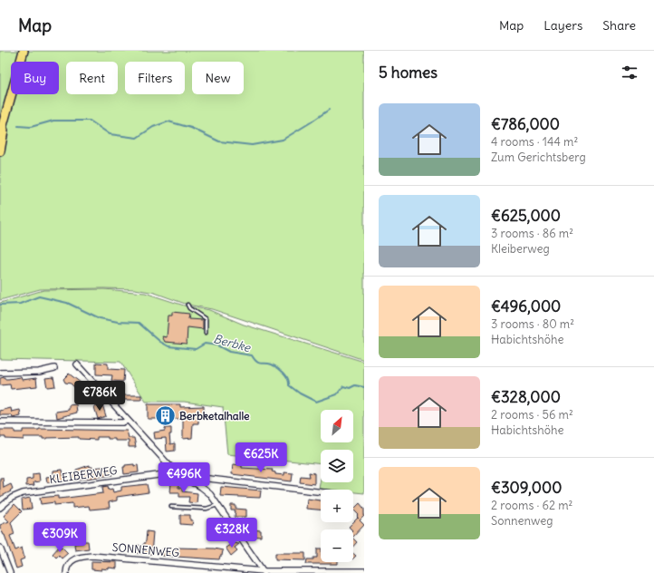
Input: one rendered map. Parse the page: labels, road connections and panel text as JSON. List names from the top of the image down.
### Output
{
  "streets": {
    "street": ["KLEIBERWEG", "SONNENWEG"]
  },
  "water": ["Berbke"],
  "places": {
    "building": ["Berbketalhalle"]
  },
  "north": "top right",
  "page": {
    "header": "Map",
    "nav": ["Map", "Layers", "Share"],
    "heading": "5 homes",
    "chip": [
      "Buy",
      "Rent",
      "Filters",
      "New"
    ],
    "list": [
      {
        "name": "€786,000",
        "note": "4 rooms · 144 m² · Zum Gerichtsberg"
      },
      {
        "name": "€625,000",
        "note": "3 rooms · 86 m² · Kleiberweg"
      },
      {
        "name": "€496,000",
        "note": "3 rooms · 80 m² · Habichtshöhe"
      },
      {
        "name": "€328,000",
        "note": "2 rooms · 56 m² · Habichtshöhe"
      },
      {
        "name": "€309,000",
        "note": "2 rooms · 62 m² · Sonnenweg"
      }
    ],
    "price": [
      "€786K",
      "€625K",
      "€496K",
      "€328K",
      "€309K"
    ],
    "map_buttons": ["+", "−"]
  }
}
